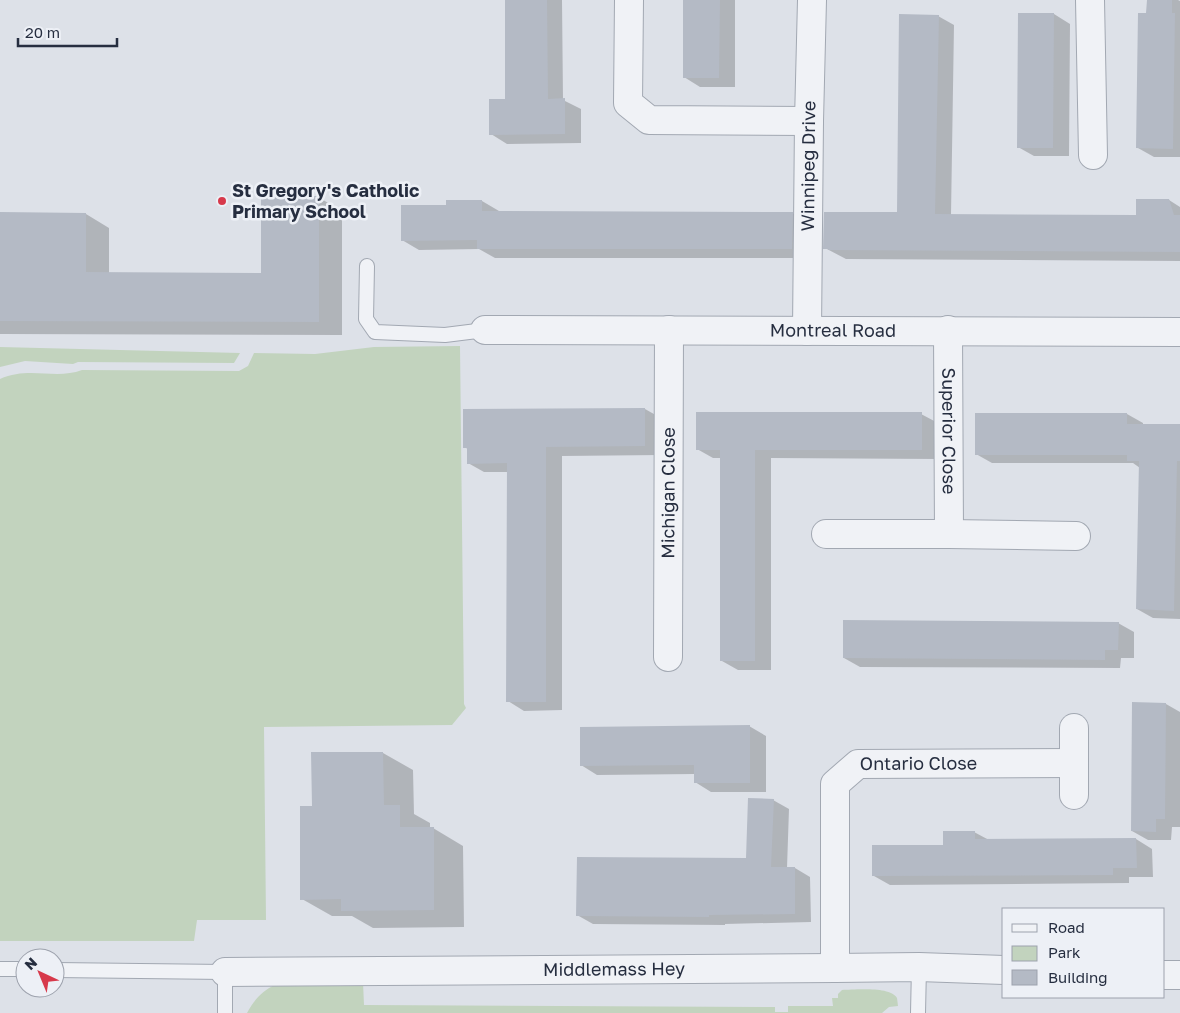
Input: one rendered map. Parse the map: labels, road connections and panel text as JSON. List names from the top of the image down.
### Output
{
  "streets": {
    "street": [
      "Winnipeg Drive",
      "Montreal Road",
      "Superior Close",
      "Michigan Close",
      "Ontario Close",
      "Middlemass Hey"
    ]
  },
  "crossings": [
    ["Winnipeg Drive", "Montreal Road"],
    ["Montreal Road", "Superior Close"],
    ["Montreal Road", "Michigan Close"],
    ["Ontario Close", "Middlemass Hey"]
  ],
  "places": ["St Gregory's Catholic Primary School"],
  "legend": ["Road", "Park", "Building"],
  "scale_bar": "20 m",
  "north": "top left"
}
